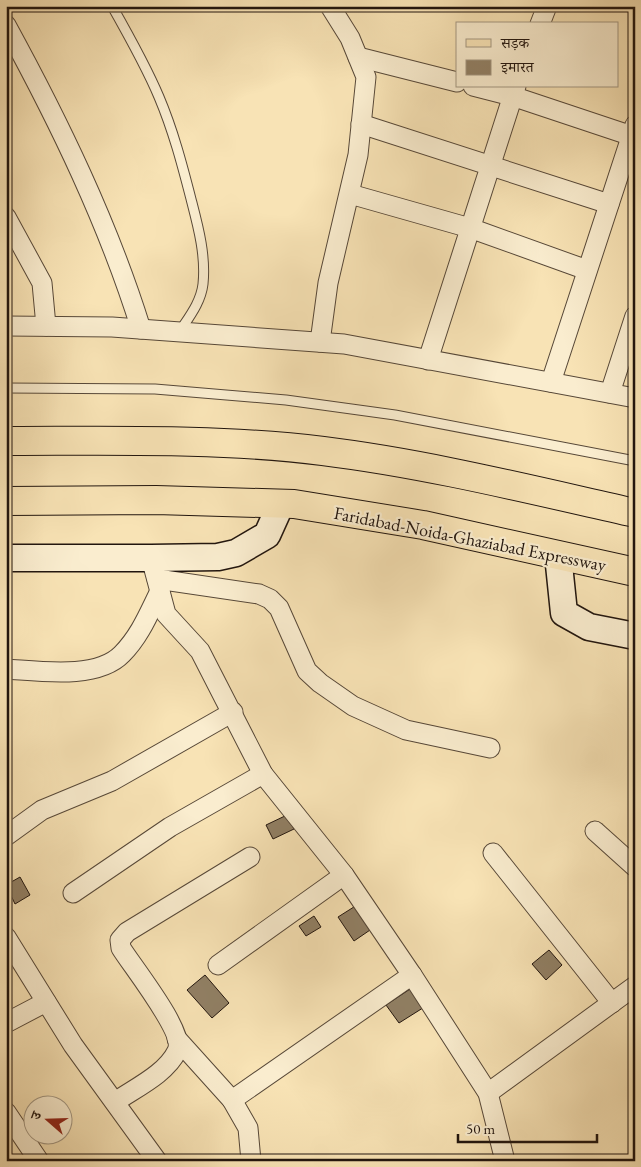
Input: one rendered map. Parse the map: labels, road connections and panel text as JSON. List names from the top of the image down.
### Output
{
  "streets": {
    "main road": ["Faridabad-Noida-Ghaziabad Expressway"]
  },
  "legend": ["सड़क", "इमारत"],
  "scale_bar": "50 m",
  "north": "left"
}
